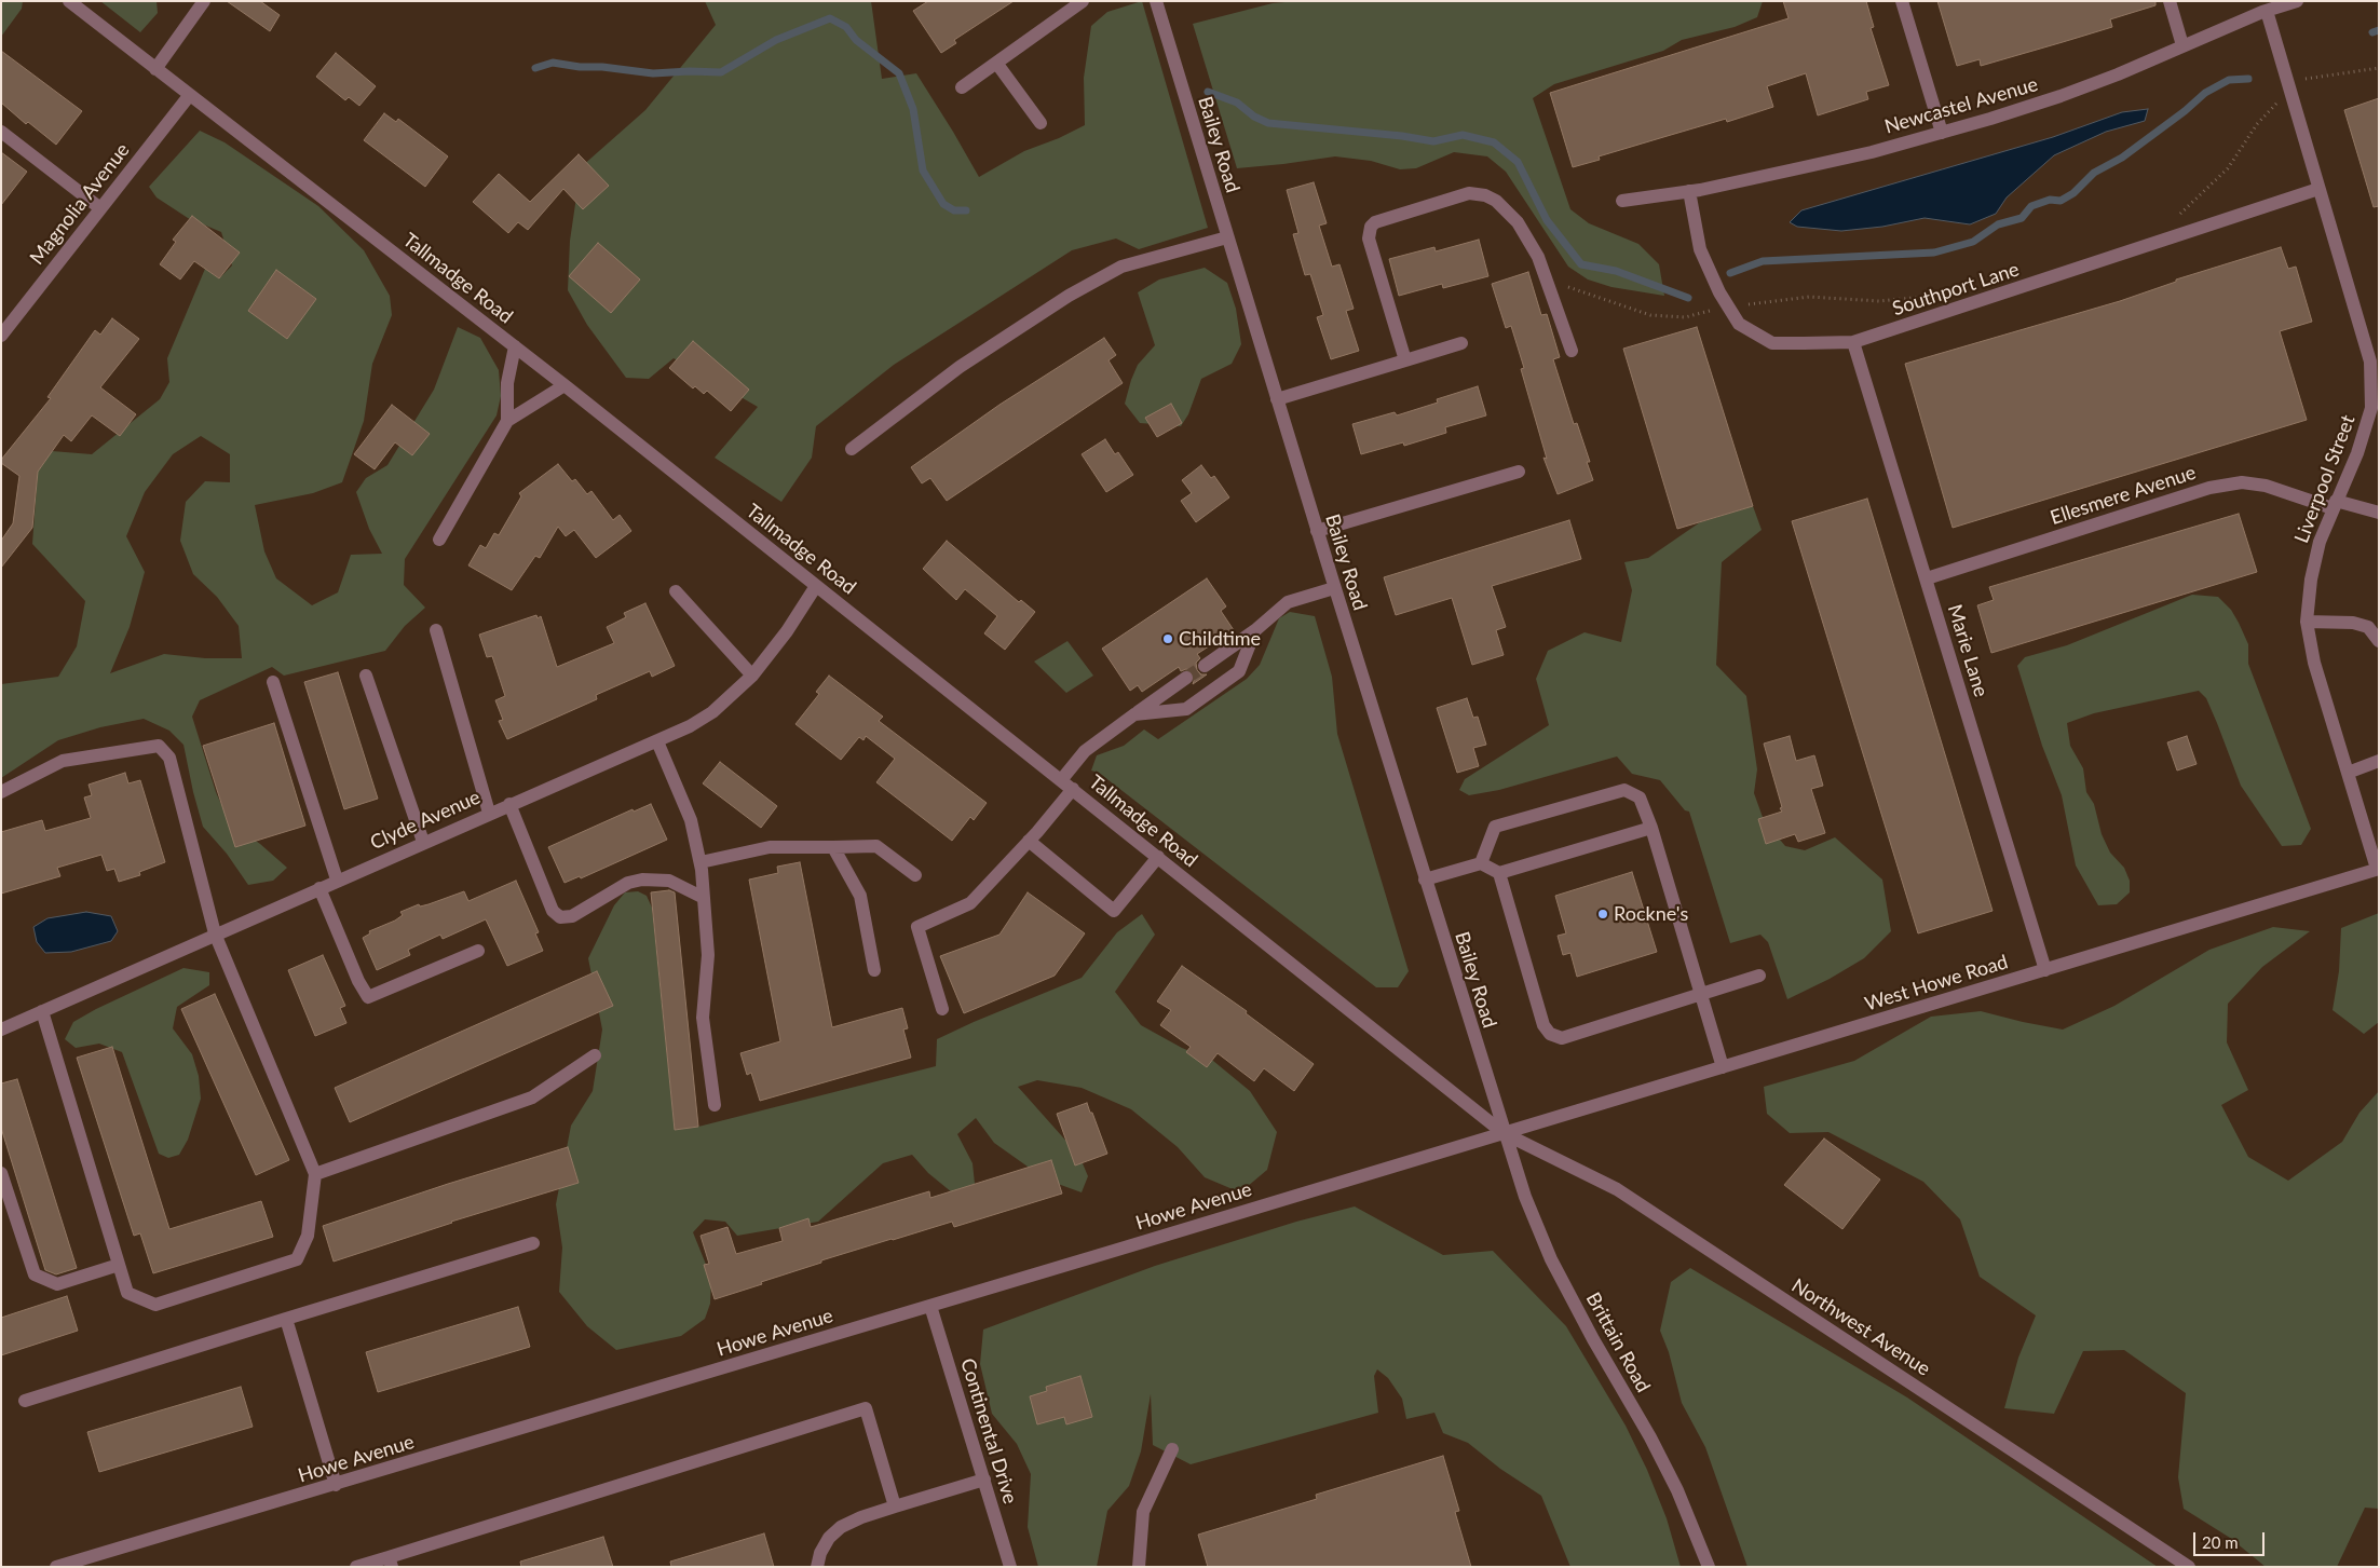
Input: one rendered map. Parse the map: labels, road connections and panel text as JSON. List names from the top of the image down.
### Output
{
  "streets": {
    "street": [
      "Newcastel Avenue",
      "Bailey Road",
      "Magnolia Avenue",
      "Tallmadge Road",
      "Southport Lane",
      "Liverpool Street",
      "Ellesmere Avenue",
      "Marie Lane",
      "Clyde Avenue",
      "West Howe Road",
      "Howe Avenue",
      "Northwest Avenue",
      "Brittain Road",
      "Continental Drive"
    ]
  },
  "crossings": [
    ["Newcastel Avenue", "Southport Lane"],
    ["Newcastel Avenue", "Liverpool Street"],
    ["Bailey Road", "Tallmadge Road"],
    ["Bailey Road", "West Howe Road"],
    ["Bailey Road", "Howe Avenue"],
    ["Bailey Road", "Northwest Avenue"],
    ["Bailey Road", "Brittain Road"],
    ["Magnolia Avenue", "Tallmadge Road"],
    ["Tallmadge Road", "Clyde Avenue"],
    ["Tallmadge Road", "West Howe Road"],
    ["Tallmadge Road", "Howe Avenue"],
    ["Tallmadge Road", "Northwest Avenue"],
    ["Tallmadge Road", "Brittain Road"],
    ["Southport Lane", "Liverpool Street"],
    ["Southport Lane", "Marie Lane"],
    ["Liverpool Street", "Ellesmere Avenue"],
    ["Liverpool Street", "West Howe Road"],
    ["Ellesmere Avenue", "Marie Lane"],
    ["Marie Lane", "West Howe Road"],
    ["West Howe Road", "Howe Avenue"],
    ["West Howe Road", "Northwest Avenue"],
    ["West Howe Road", "Brittain Road"],
    ["Howe Avenue", "Northwest Avenue"],
    ["Howe Avenue", "Brittain Road"],
    ["Howe Avenue", "Continental Drive"],
    ["Northwest Avenue", "Brittain Road"]
  ],
  "places": ["Childtime", "Rockne's"],
  "scale_bar": "20 m"
}
